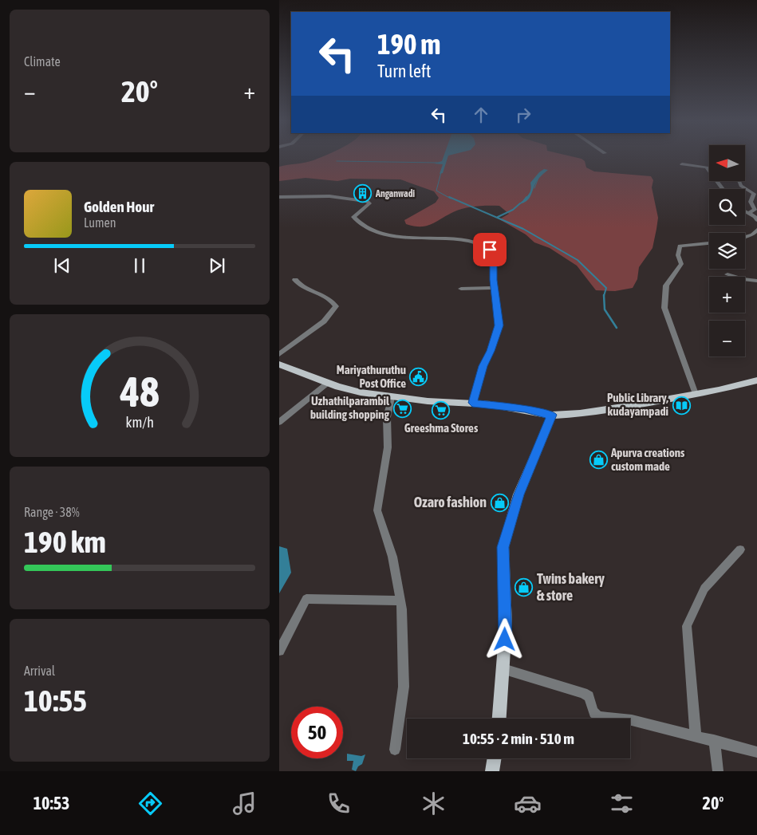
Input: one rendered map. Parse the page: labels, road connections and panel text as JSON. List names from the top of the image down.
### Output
{
  "places": {
    "building": ["Anganwadi"],
    "public building": ["Mariyathuruthu Post Office"],
    "library": ["Public Library, kudayampadi"],
    "supermarket": ["Uzhathilparambil building shopping", "Greeshma Stores"],
    "shop": ["Apurva creations custom made", "Ozaro fashion", "Twins bakery & store"]
  },
  "north": "left",
  "page": {
    "tile": [
      "Climate",
      ["Range · 38%", "190 km"],
      ["Arrival", "10:55"]
    ],
    "turn": ["190 m", "Turn left"],
    "heat": ["−", "20°", "+"],
    "map_buttons": ["+", "−"],
    "song": ["Golden Hour", "Lumen"],
    "limit": "50",
    "trip": "10:55 · 2 min · 510 m",
    "tabs": ["10:53", "20°"],
    "gauge": ["48", "km/h"]
  }
}
